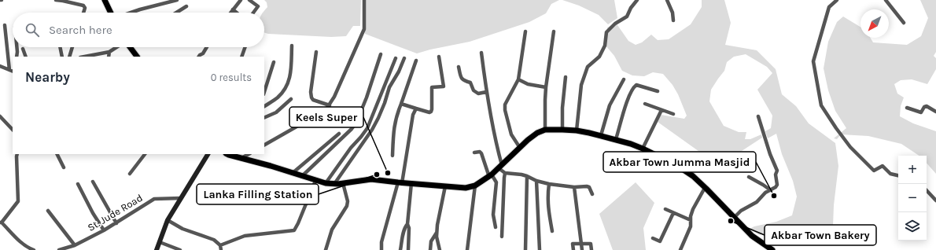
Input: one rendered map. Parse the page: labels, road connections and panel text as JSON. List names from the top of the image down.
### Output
{
  "streets": {
    "street": ["St. Jude Road"]
  },
  "places": [
    "Keels Super",
    "Lanka Filling Station",
    "Akbar Town Jumma Masjid",
    "Akbar Town Bakery"
  ],
  "north": "bottom left",
  "page": {
    "search": "Search here",
    "heading": ["Nearby", "0 results"],
    "map_buttons": ["+", "−"]
  }
}
